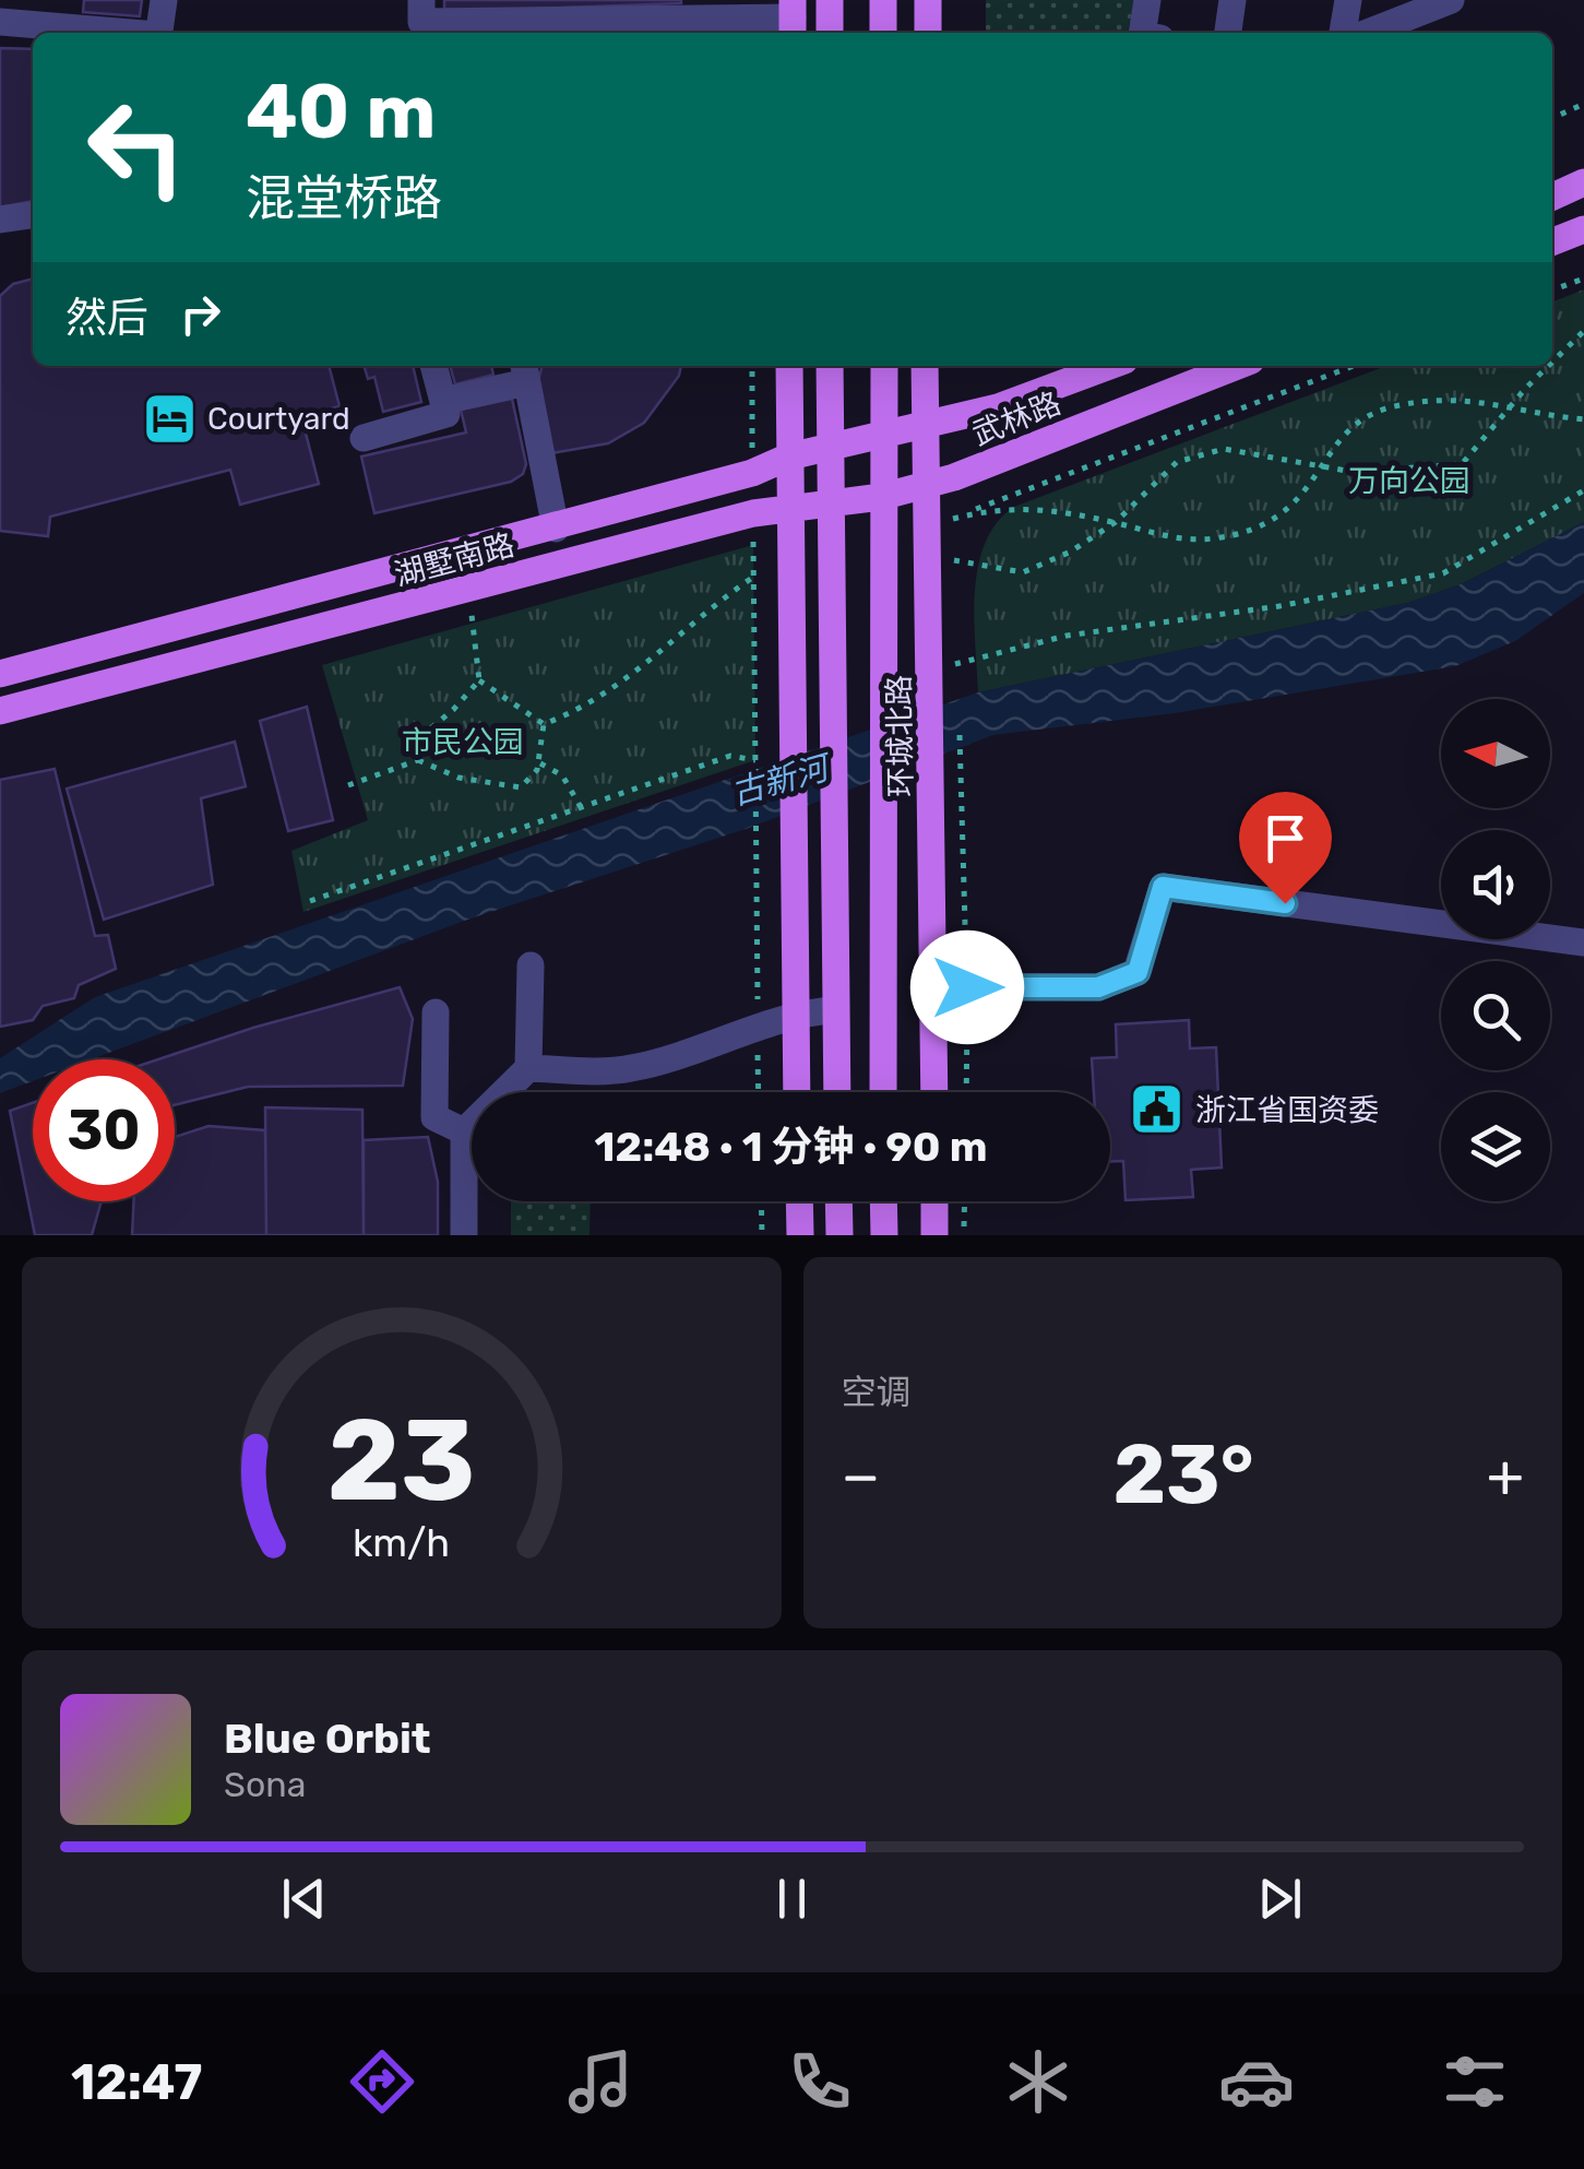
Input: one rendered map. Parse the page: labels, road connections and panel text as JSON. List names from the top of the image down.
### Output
{
  "streets": {
    "main road": ["武林路", "湖墅南路", "环城北路"]
  },
  "crossings": [
    ["武林路", "湖墅南路"],
    ["武林路", "环城北路"],
    ["湖墅南路", "环城北路"]
  ],
  "water": ["古新河"],
  "parks": ["万向公园", "市民公园"],
  "places": {
    "hotel": ["Courtyard"],
    "public building": ["浙江省国资委"]
  },
  "north": "left",
  "page": {
    "turn": ["40 m", "混堂桥路"],
    "then": "然后",
    "limit": "30",
    "trip": "12:48 · 1 分钟 · 90 m",
    "tile": "空调",
    "heat": ["−", "23°", "+"],
    "song": ["Blue Orbit", "Sona"],
    "tabs": "12:47",
    "gauge": ["23", "km/h"]
  }
}
